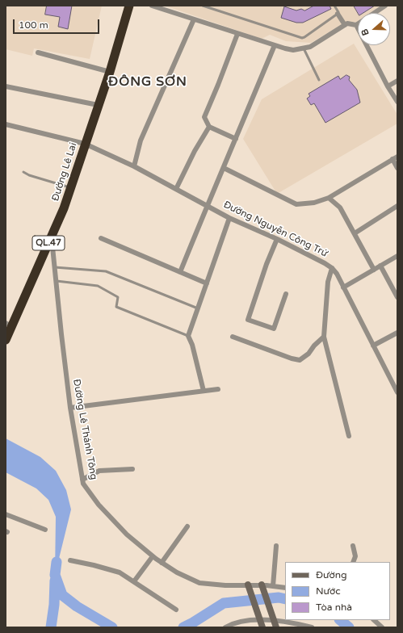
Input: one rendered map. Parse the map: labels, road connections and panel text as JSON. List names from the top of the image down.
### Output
{
  "streets": {
    "highway": ["Đường Lê Lai", "QL.47"],
    "street": ["Đường Nguyễn Công Trứ", "Đường Lê Thánh Tông"]
  },
  "crossings": [
    ["Đường Lê Lai", "Đường Nguyễn Công Trứ"],
    ["Đường Lê Lai", "Đường Lê Thánh Tông"]
  ],
  "districts": ["ĐÔNG SƠN"],
  "legend": ["Đường", "Nước", "Tòa nhà"],
  "scale_bar": "100 m",
  "north": "left"
}
